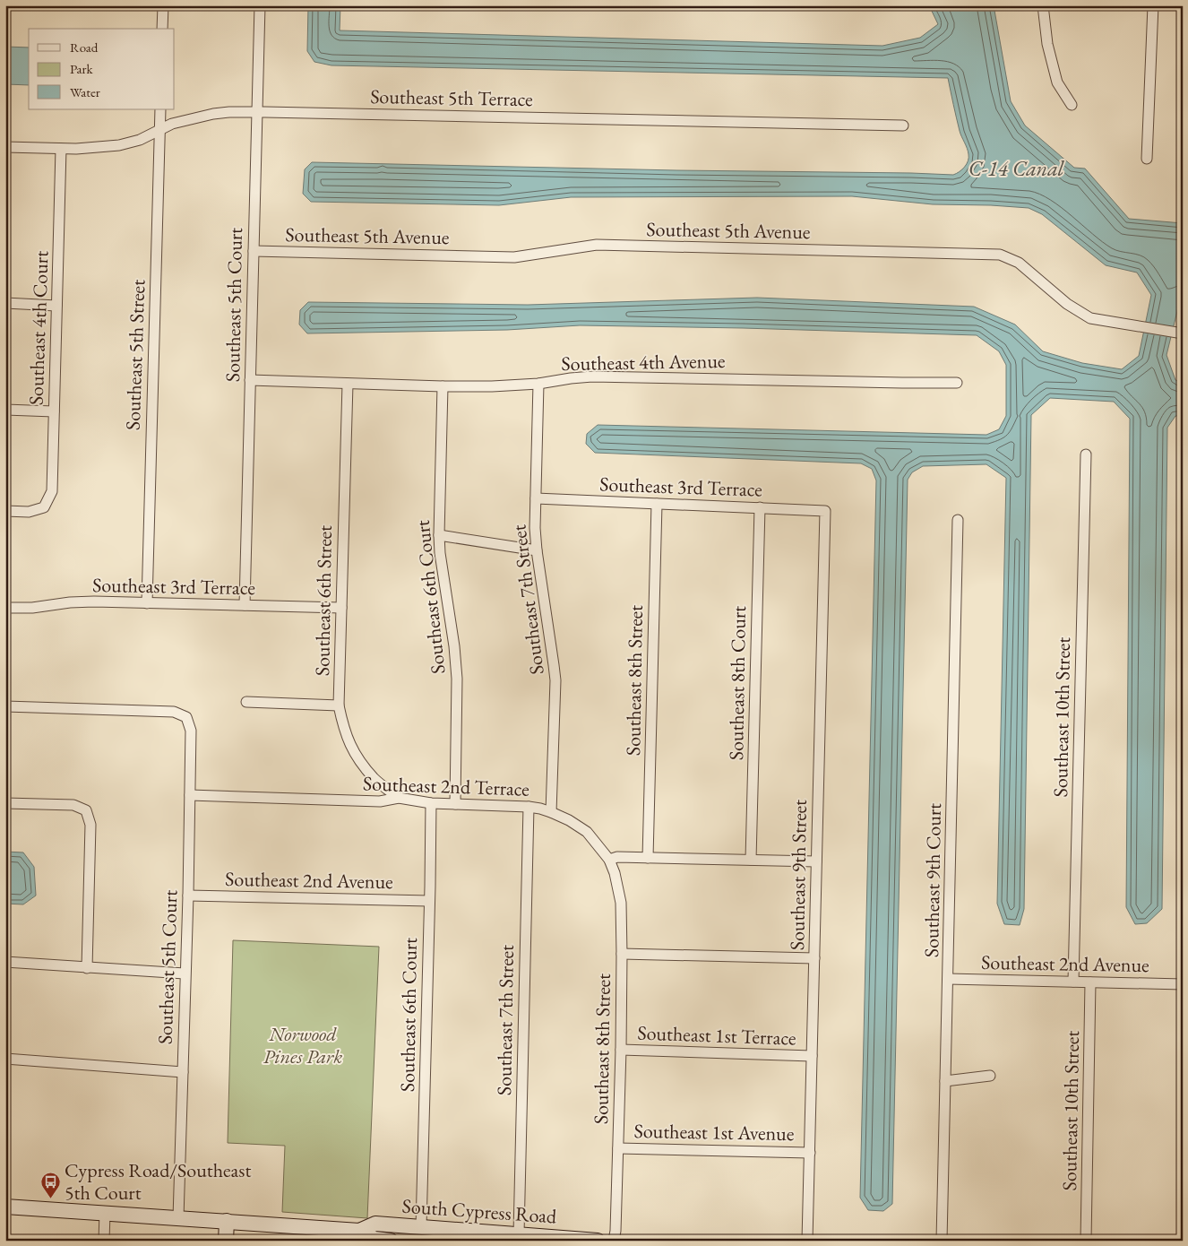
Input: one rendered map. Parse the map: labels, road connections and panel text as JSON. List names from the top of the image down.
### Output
{
  "streets": {
    "street": [
      "Southeast 5th Terrace",
      "Southeast 5th Avenue",
      "Southeast 5th Court",
      "Southeast 4th Court",
      "Southeast 5th Street",
      "Southeast 4th Avenue",
      "Southeast 3rd Terrace",
      "Southeast 6th Court",
      "Southeast 7th Street",
      "Southeast 6th Street",
      "Southeast 8th Street",
      "Southeast 8th Court",
      "Southeast 10th Street",
      "Southeast 2nd Terrace",
      "Southeast 9th Street",
      "Southeast 2nd Avenue",
      "Southeast 9th Court",
      "Southeast 1st Terrace",
      "Southeast 1st Avenue",
      "South Cypress Road"
    ]
  },
  "crossings": [
    ["Southeast 5th Terrace", "Southeast 5th Court"],
    ["Southeast 5th Terrace", "Southeast 4th Court"],
    ["Southeast 5th Terrace", "Southeast 5th Street"],
    ["Southeast 5th Avenue", "Southeast 5th Court"],
    ["Southeast 5th Court", "Southeast 4th Avenue"],
    ["Southeast 5th Court", "Southeast 3rd Terrace"],
    ["Southeast 5th Court", "Southeast 2nd Terrace"],
    ["Southeast 5th Court", "Southeast 2nd Avenue"],
    ["Southeast 5th Court", "South Cypress Road"],
    ["Southeast 5th Street", "Southeast 3rd Terrace"],
    ["Southeast 4th Avenue", "Southeast 6th Court"],
    ["Southeast 4th Avenue", "Southeast 7th Street"],
    ["Southeast 4th Avenue", "Southeast 6th Street"],
    ["Southeast 3rd Terrace", "Southeast 7th Street"],
    ["Southeast 3rd Terrace", "Southeast 6th Street"],
    ["Southeast 3rd Terrace", "Southeast 8th Street"],
    ["Southeast 3rd Terrace", "Southeast 8th Court"],
    ["Southeast 3rd Terrace", "Southeast 9th Street"],
    ["Southeast 6th Court", "Southeast 2nd Terrace"],
    ["Southeast 6th Court", "Southeast 2nd Avenue"],
    ["Southeast 6th Court", "South Cypress Road"],
    ["Southeast 7th Street", "Southeast 2nd Terrace"],
    ["Southeast 7th Street", "South Cypress Road"],
    ["Southeast 6th Street", "Southeast 2nd Terrace"],
    ["Southeast 8th Street", "Southeast 2nd Terrace"],
    ["Southeast 8th Street", "Southeast 1st Terrace"],
    ["Southeast 8th Street", "Southeast 1st Avenue"],
    ["Southeast 10th Street", "Southeast 2nd Avenue"],
    ["Southeast 9th Street", "Southeast 1st Terrace"],
    ["Southeast 9th Street", "Southeast 1st Avenue"],
    ["Southeast 2nd Avenue", "Southeast 9th Court"]
  ],
  "water": ["C-14 Canal"],
  "parks": ["Norwood Pines Park"],
  "places": {
    "bus stop": ["Cypress Road/Southeast 5th Court"]
  },
  "legend": ["Road", "Park", "Water"]
}
